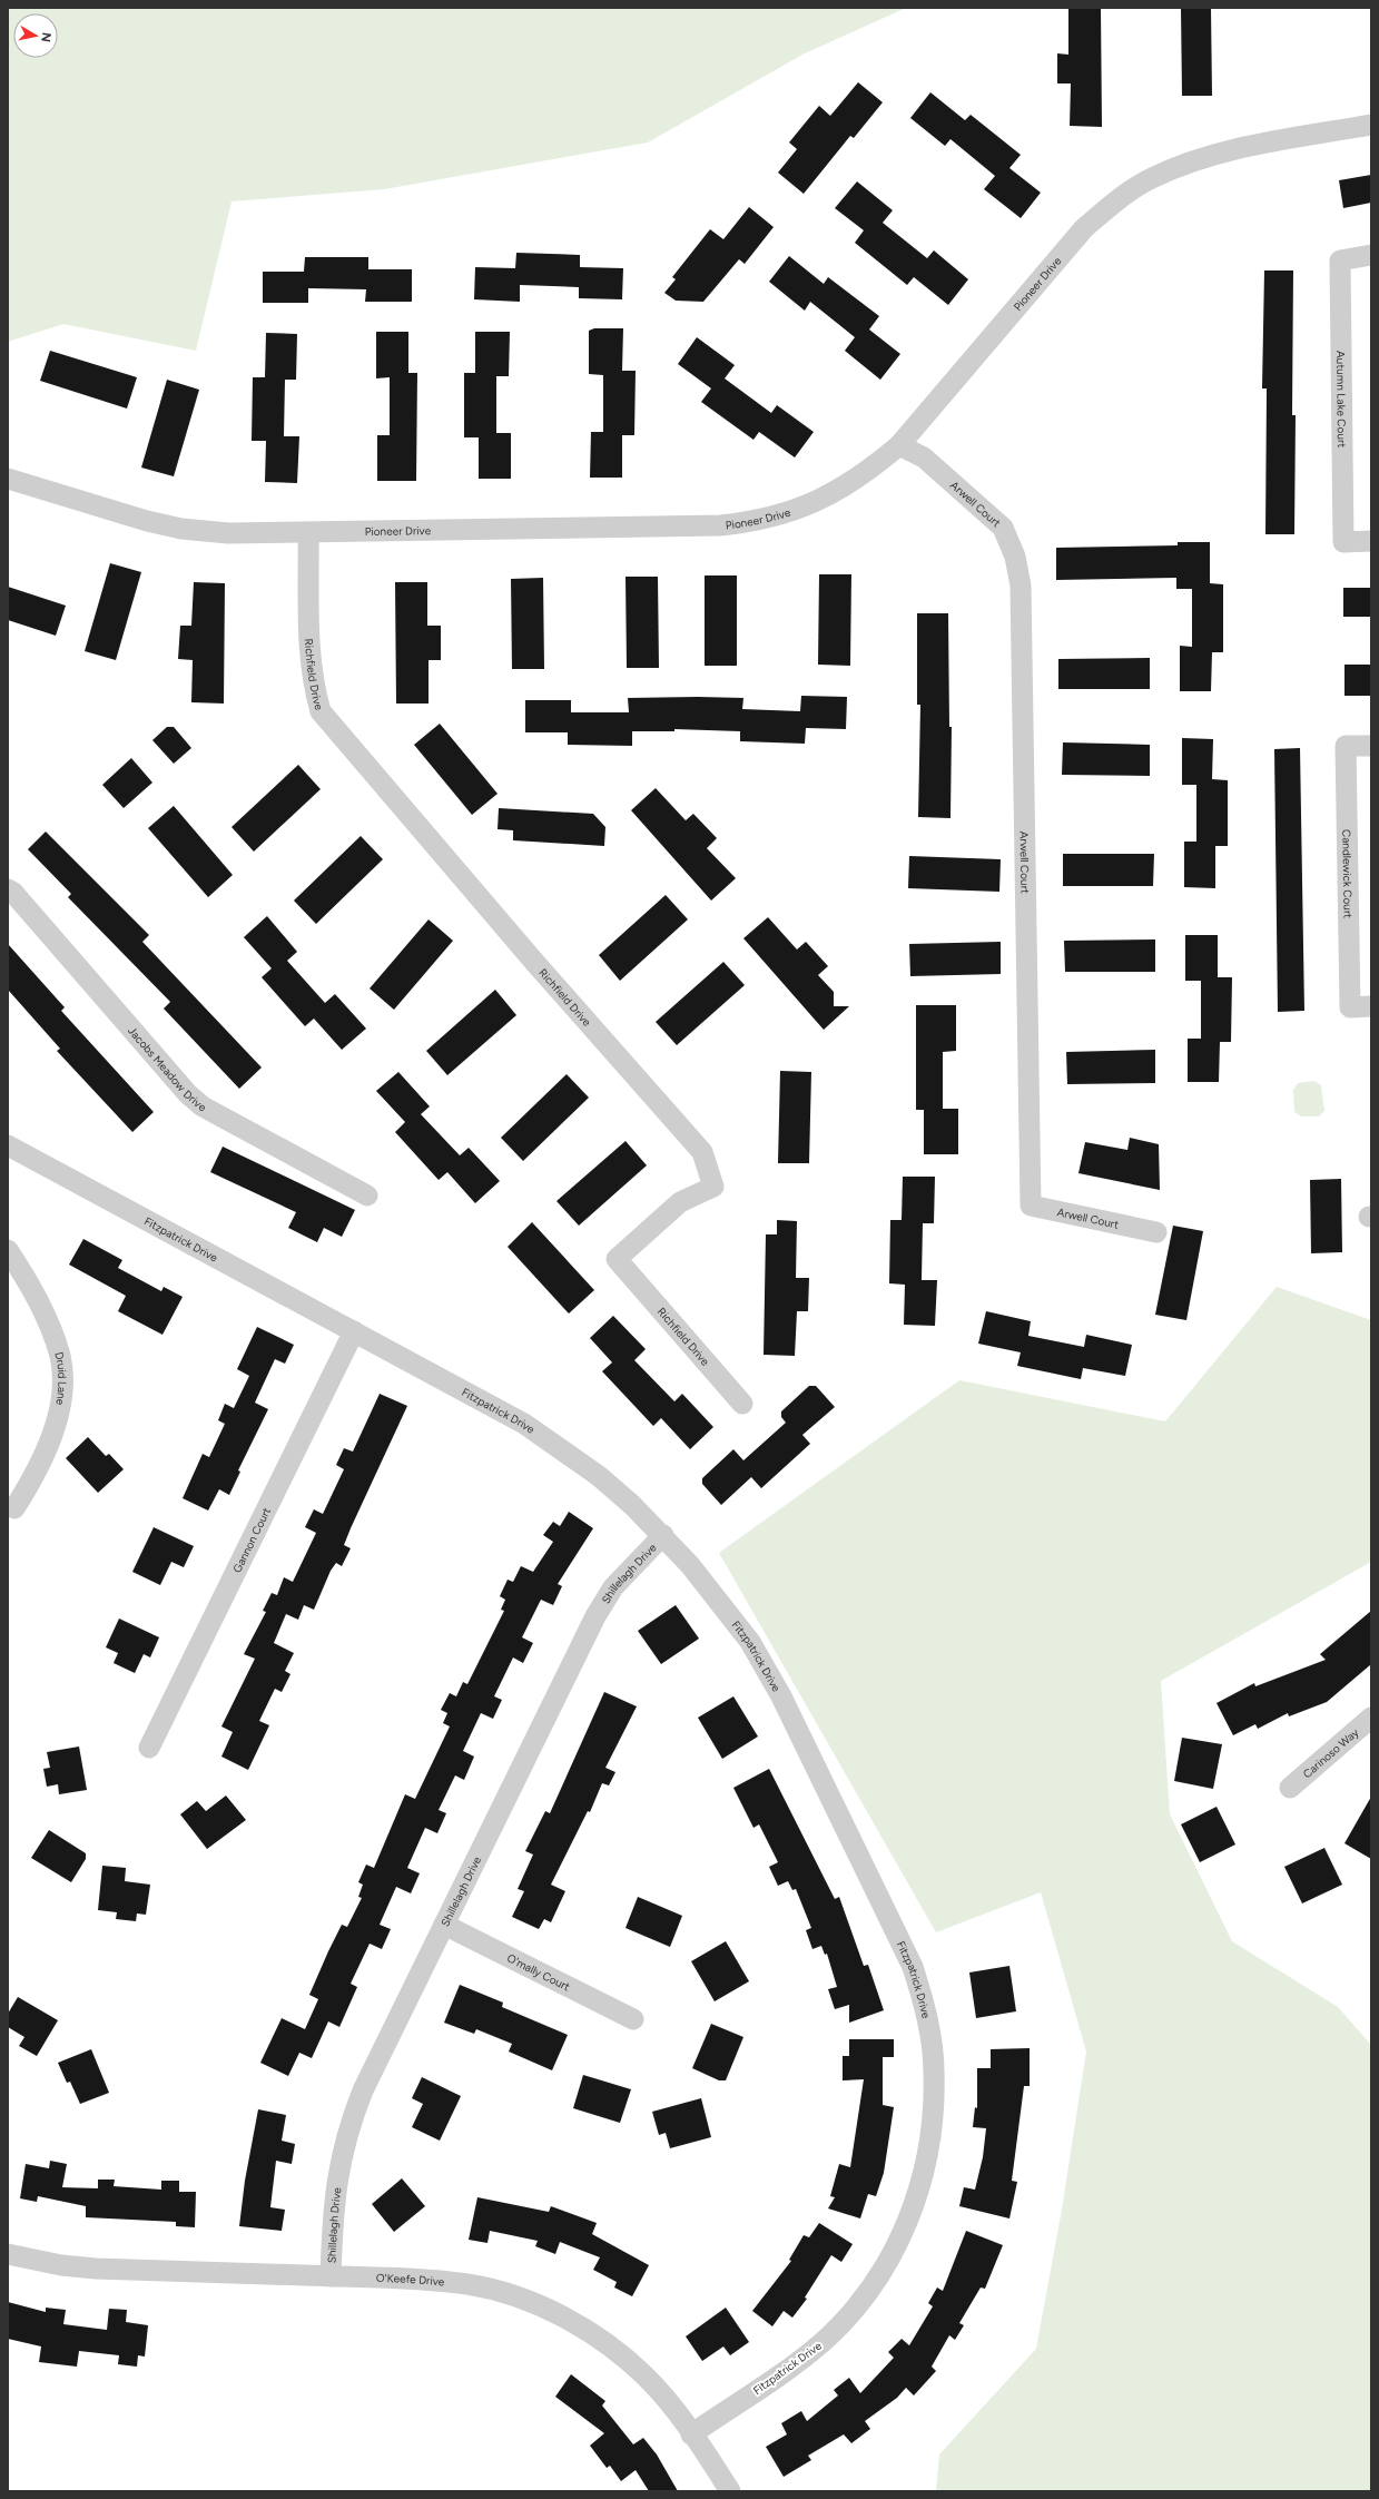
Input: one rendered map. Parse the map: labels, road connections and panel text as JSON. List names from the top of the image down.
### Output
{
  "streets": {
    "street": [
      "Pioneer Drive",
      "Autumn Lake Court",
      "Arwell Court",
      "Richfield Drive",
      "Candlewick Court",
      "Jacobs Meadow Drive",
      "Fitzpatrick Drive",
      "Druid Lane",
      "Gannon Court",
      "Shillelagh Drive",
      "Carinoso Way",
      "O'mally Court",
      "O'Keefe Drive"
    ]
  },
  "crossings": [
    ["Pioneer Drive", "Arwell Court"],
    ["Pioneer Drive", "Richfield Drive"],
    ["Fitzpatrick Drive", "Gannon Court"],
    ["Fitzpatrick Drive", "Shillelagh Drive"],
    ["Fitzpatrick Drive", "O'Keefe Drive"],
    ["Shillelagh Drive", "O'mally Court"],
    ["Shillelagh Drive", "O'Keefe Drive"]
  ],
  "north": "right"
}
